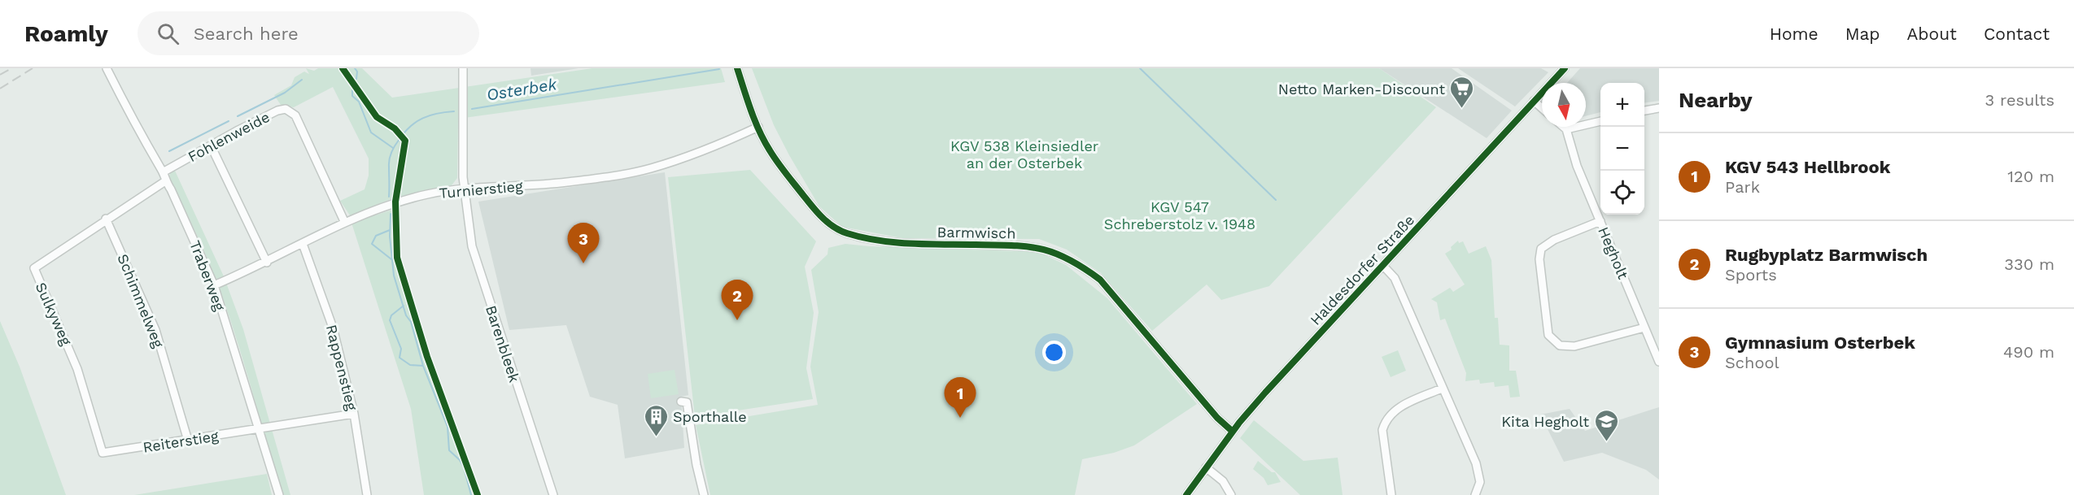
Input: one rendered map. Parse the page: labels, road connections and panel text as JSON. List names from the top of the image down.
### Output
{
  "streets": {
    "street": [
      "Fohlenweide",
      "Turnierstieg",
      "Barmwisch",
      "Hegholt",
      "Haldesdorfer Straße",
      "Traberweg",
      "Schimmelweg",
      "Sulkyweg",
      "Barenbleek",
      "Rappenstieg",
      "Reiterstieg"
    ]
  },
  "crossings": [
    ["Fohlenweide", "Turnierstieg"],
    ["Fohlenweide", "Traberweg"],
    ["Turnierstieg", "Barmwisch"],
    ["Turnierstieg", "Traberweg"],
    ["Turnierstieg", "Barenbleek"],
    ["Turnierstieg", "Rappenstieg"],
    ["Barmwisch", "Haldesdorfer Straße"],
    ["Traberweg", "Sulkyweg"],
    ["Traberweg", "Reiterstieg"],
    ["Schimmelweg", "Sulkyweg"],
    ["Schimmelweg", "Reiterstieg"],
    ["Sulkyweg", "Reiterstieg"],
    ["Rappenstieg", "Reiterstieg"]
  ],
  "water": ["Osterbek"],
  "parks": ["KGV 538 Kleinsiedler an der Osterbek", "KGV 547 Schreberstolz v. 1948"],
  "places": {
    "supermarket": ["Netto Marken-Discount"],
    "building": ["Sporthalle"],
    "school or university": ["Kita Hegholt"]
  },
  "north": "bottom",
  "page": {
    "header": "Roamly",
    "search": "Search here",
    "nav": [
      "Home",
      "Map",
      "About",
      "Contact"
    ],
    "heading": ["Nearby", "3 results"],
    "map_buttons": ["+", "−"],
    "list": [
      {
        "mark": "1",
        "name": "KGV 543 Hellbrook",
        "note": "Park",
        "value": "120 m"
      },
      {
        "mark": "2",
        "name": "Rugbyplatz Barmwisch",
        "note": "Sports",
        "value": "330 m"
      },
      {
        "mark": "3",
        "name": "Gymnasium Osterbek",
        "note": "School",
        "value": "490 m"
      }
    ],
    "pins": ["3", "2", "1"]
  }
}
